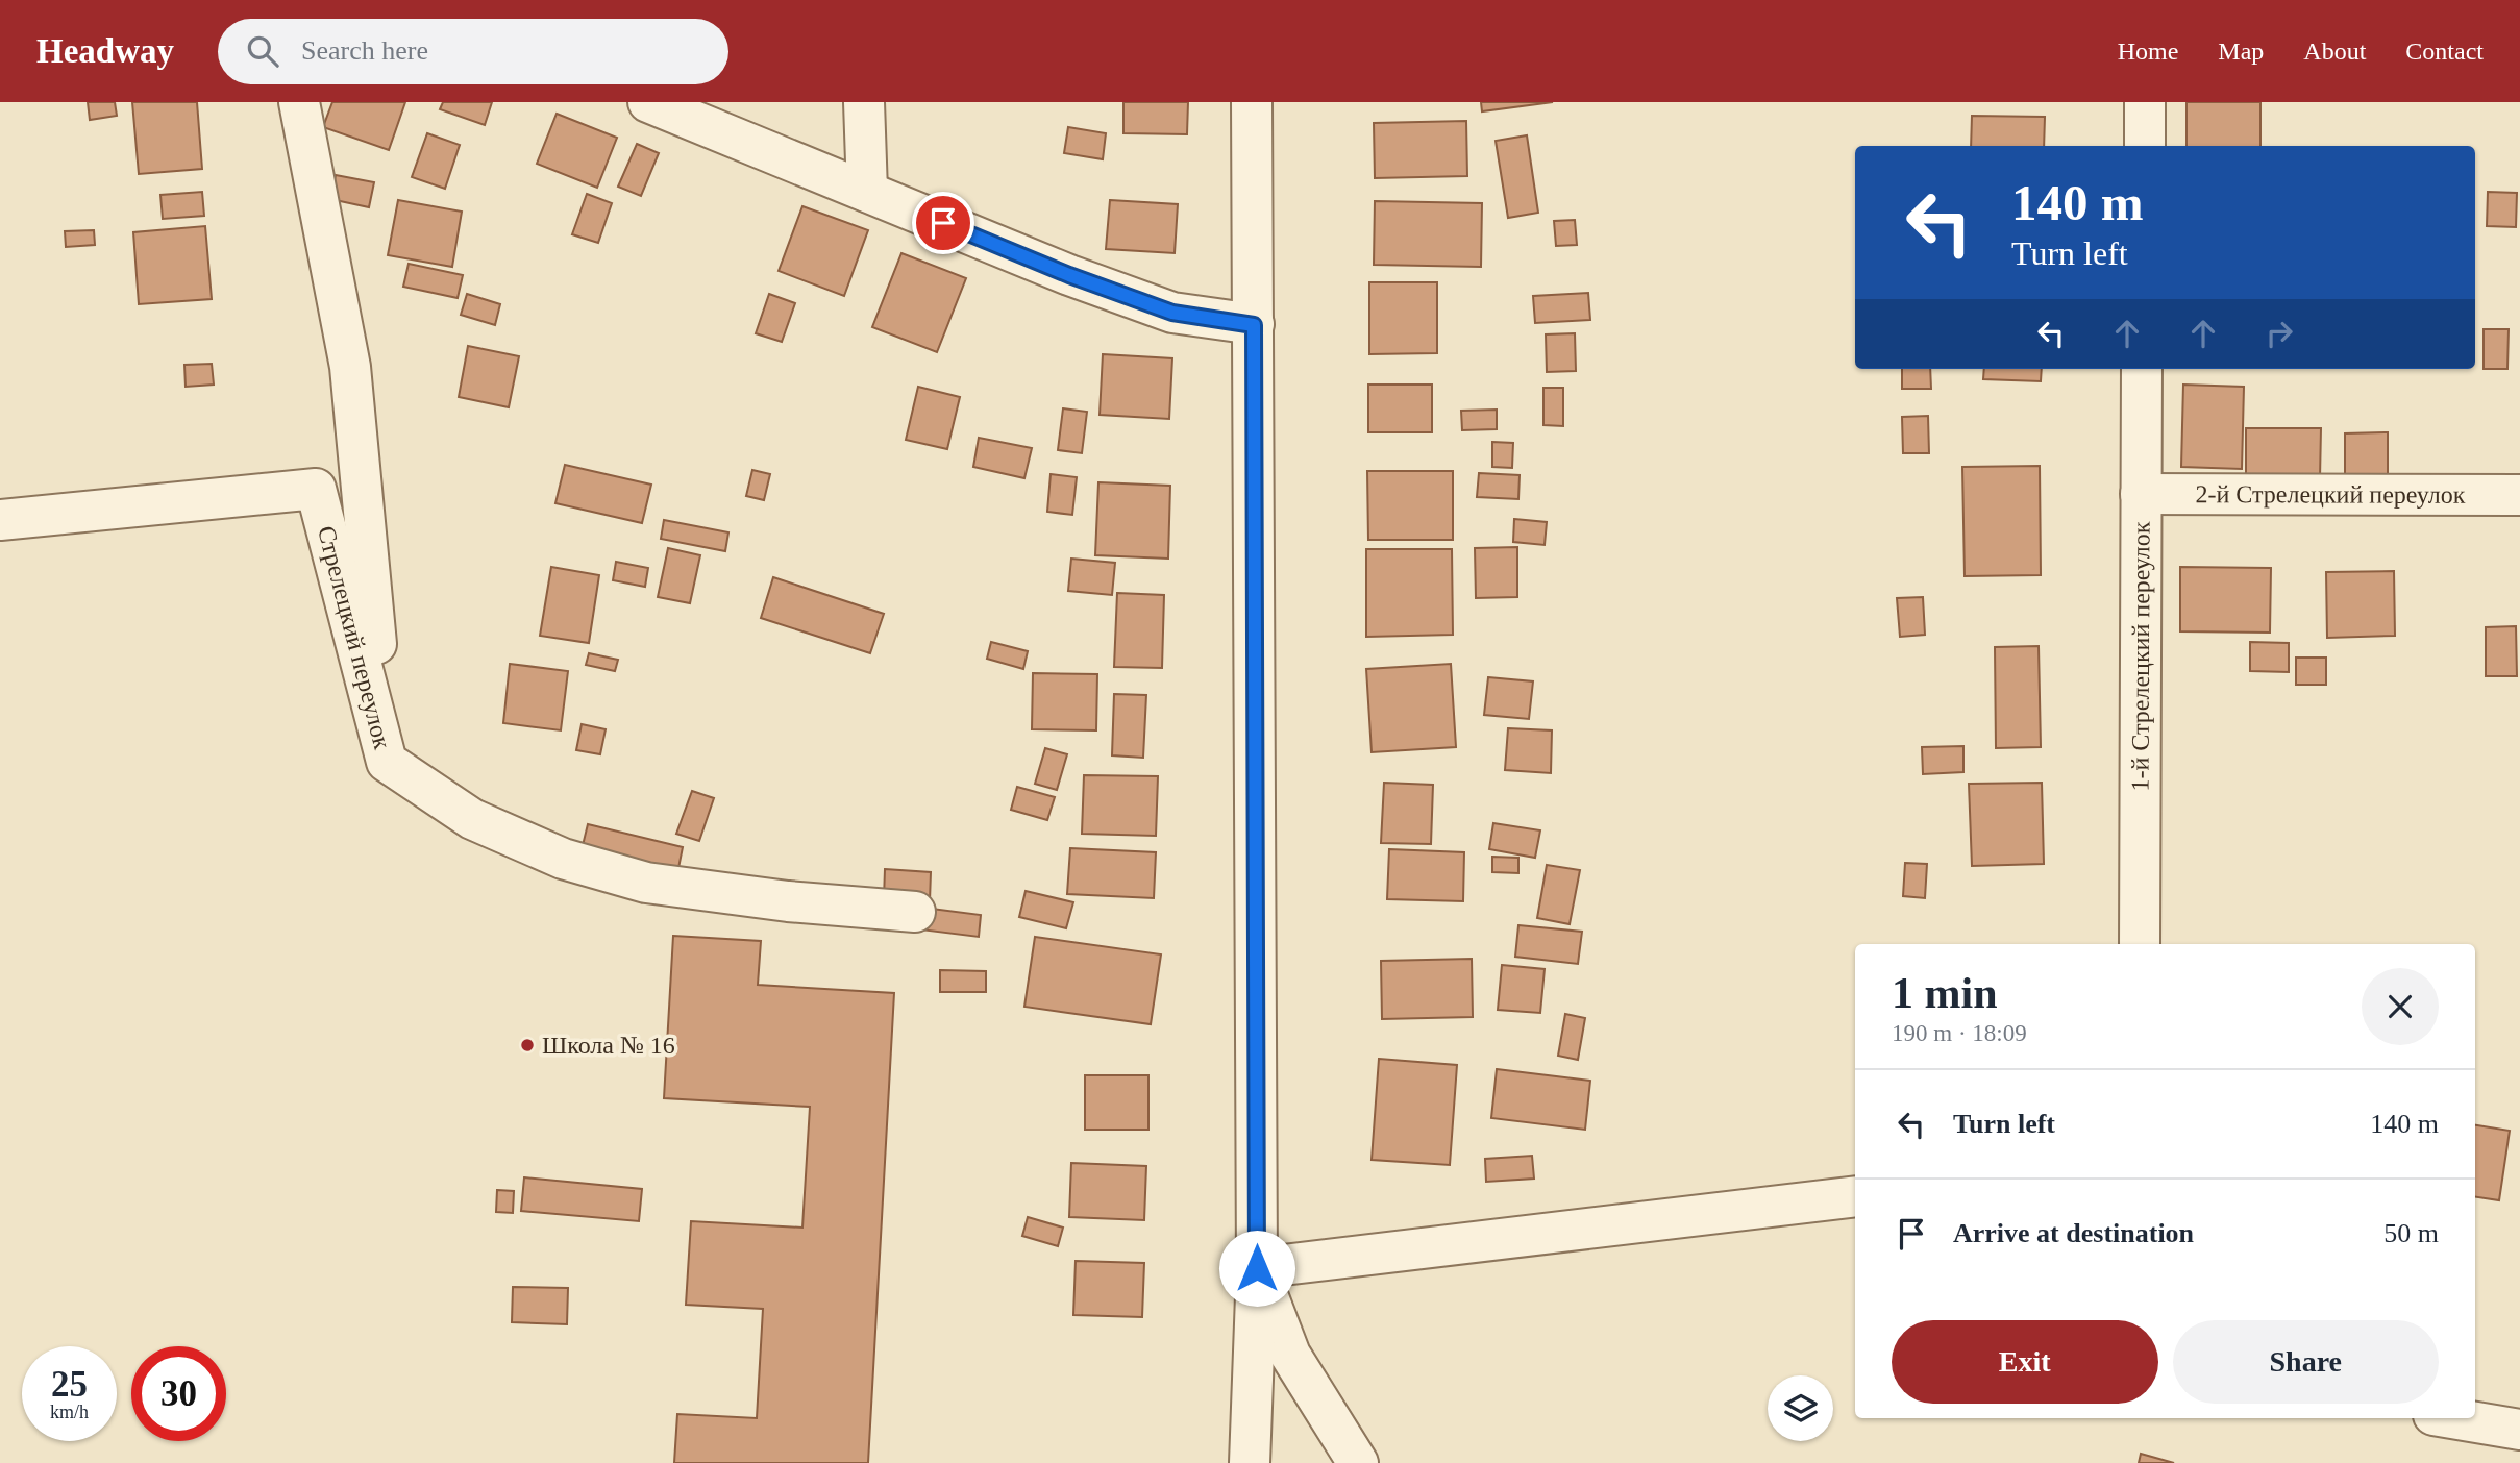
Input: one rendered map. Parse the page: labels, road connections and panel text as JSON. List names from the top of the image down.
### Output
{
  "streets": {
    "street": ["2-й Стрелецкий переулок", "Стрелецкий переулок", "1-й Стрелецкий переулок"]
  },
  "crossings": [
    ["2-й Стрелецкий переулок", "1-й Стрелецкий переулок"]
  ],
  "places": ["Школа № 16"],
  "page": {
    "header": "Headway",
    "search": "Search here",
    "nav": [
      "Home",
      "Map",
      "About",
      "Contact"
    ],
    "turn": ["140 m", "Turn left"],
    "heading": ["1 min", "190 m · 18:09"],
    "list": [
      {
        "name": "Turn left",
        "value": "140 m"
      },
      {
        "name": "Arrive at destination",
        "value": "50 m"
      }
    ],
    "buttons": ["Exit", "Share"],
    "speed": "25 km/h",
    "limit": "30"
  }
}
